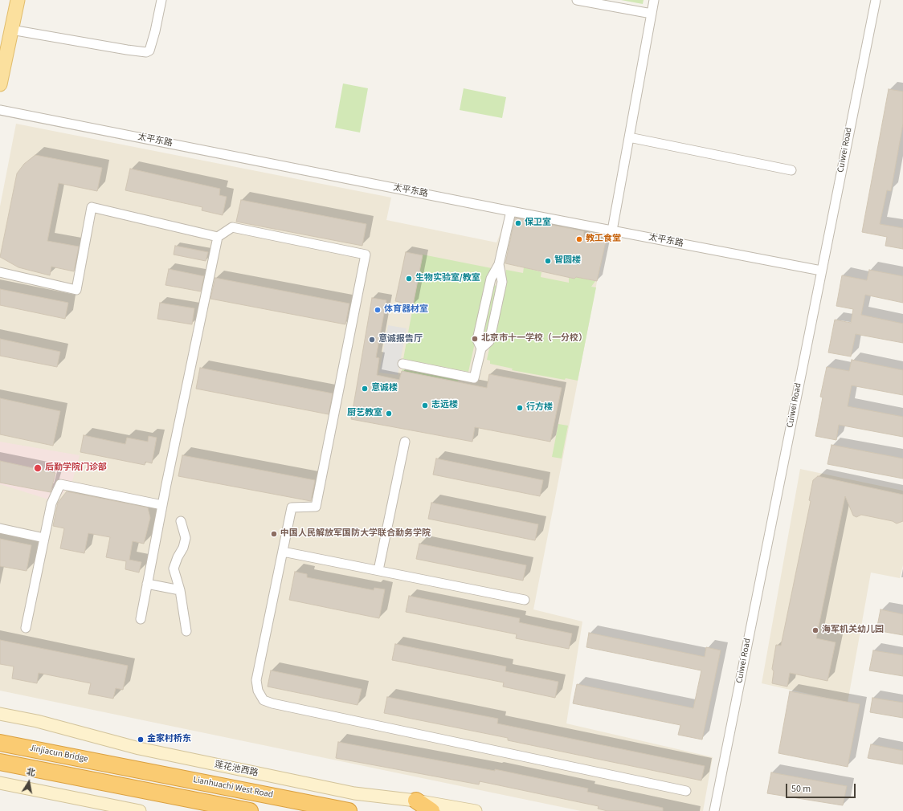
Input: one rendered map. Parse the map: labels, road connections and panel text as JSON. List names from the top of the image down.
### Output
{
  "streets": {
    "highway": ["Jinjiacun Bridge", "Lianhuachi West Road"],
    "street": ["太平东路", "Cuiwei Road", "莲花池西路"]
  },
  "crossings": [
    ["太平东路", "Cuiwei Road"],
    ["Jinjiacun Bridge", "Lianhuachi West Road"]
  ],
  "places": [
    "保卫室",
    "教工食堂",
    "智圆楼",
    "生物实验室/教室",
    "体育器材室",
    "北京市十一学校（一分校）",
    "意诚报告厅",
    "意诚楼",
    "志远楼",
    "行方楼",
    "厨艺教室",
    "后勤学院门诊部",
    "中国人民解放军国防大学联合勤务学院",
    "海军机关幼儿园",
    "金家村桥东"
  ],
  "scale_bar": "50 m",
  "north": "top"
}
